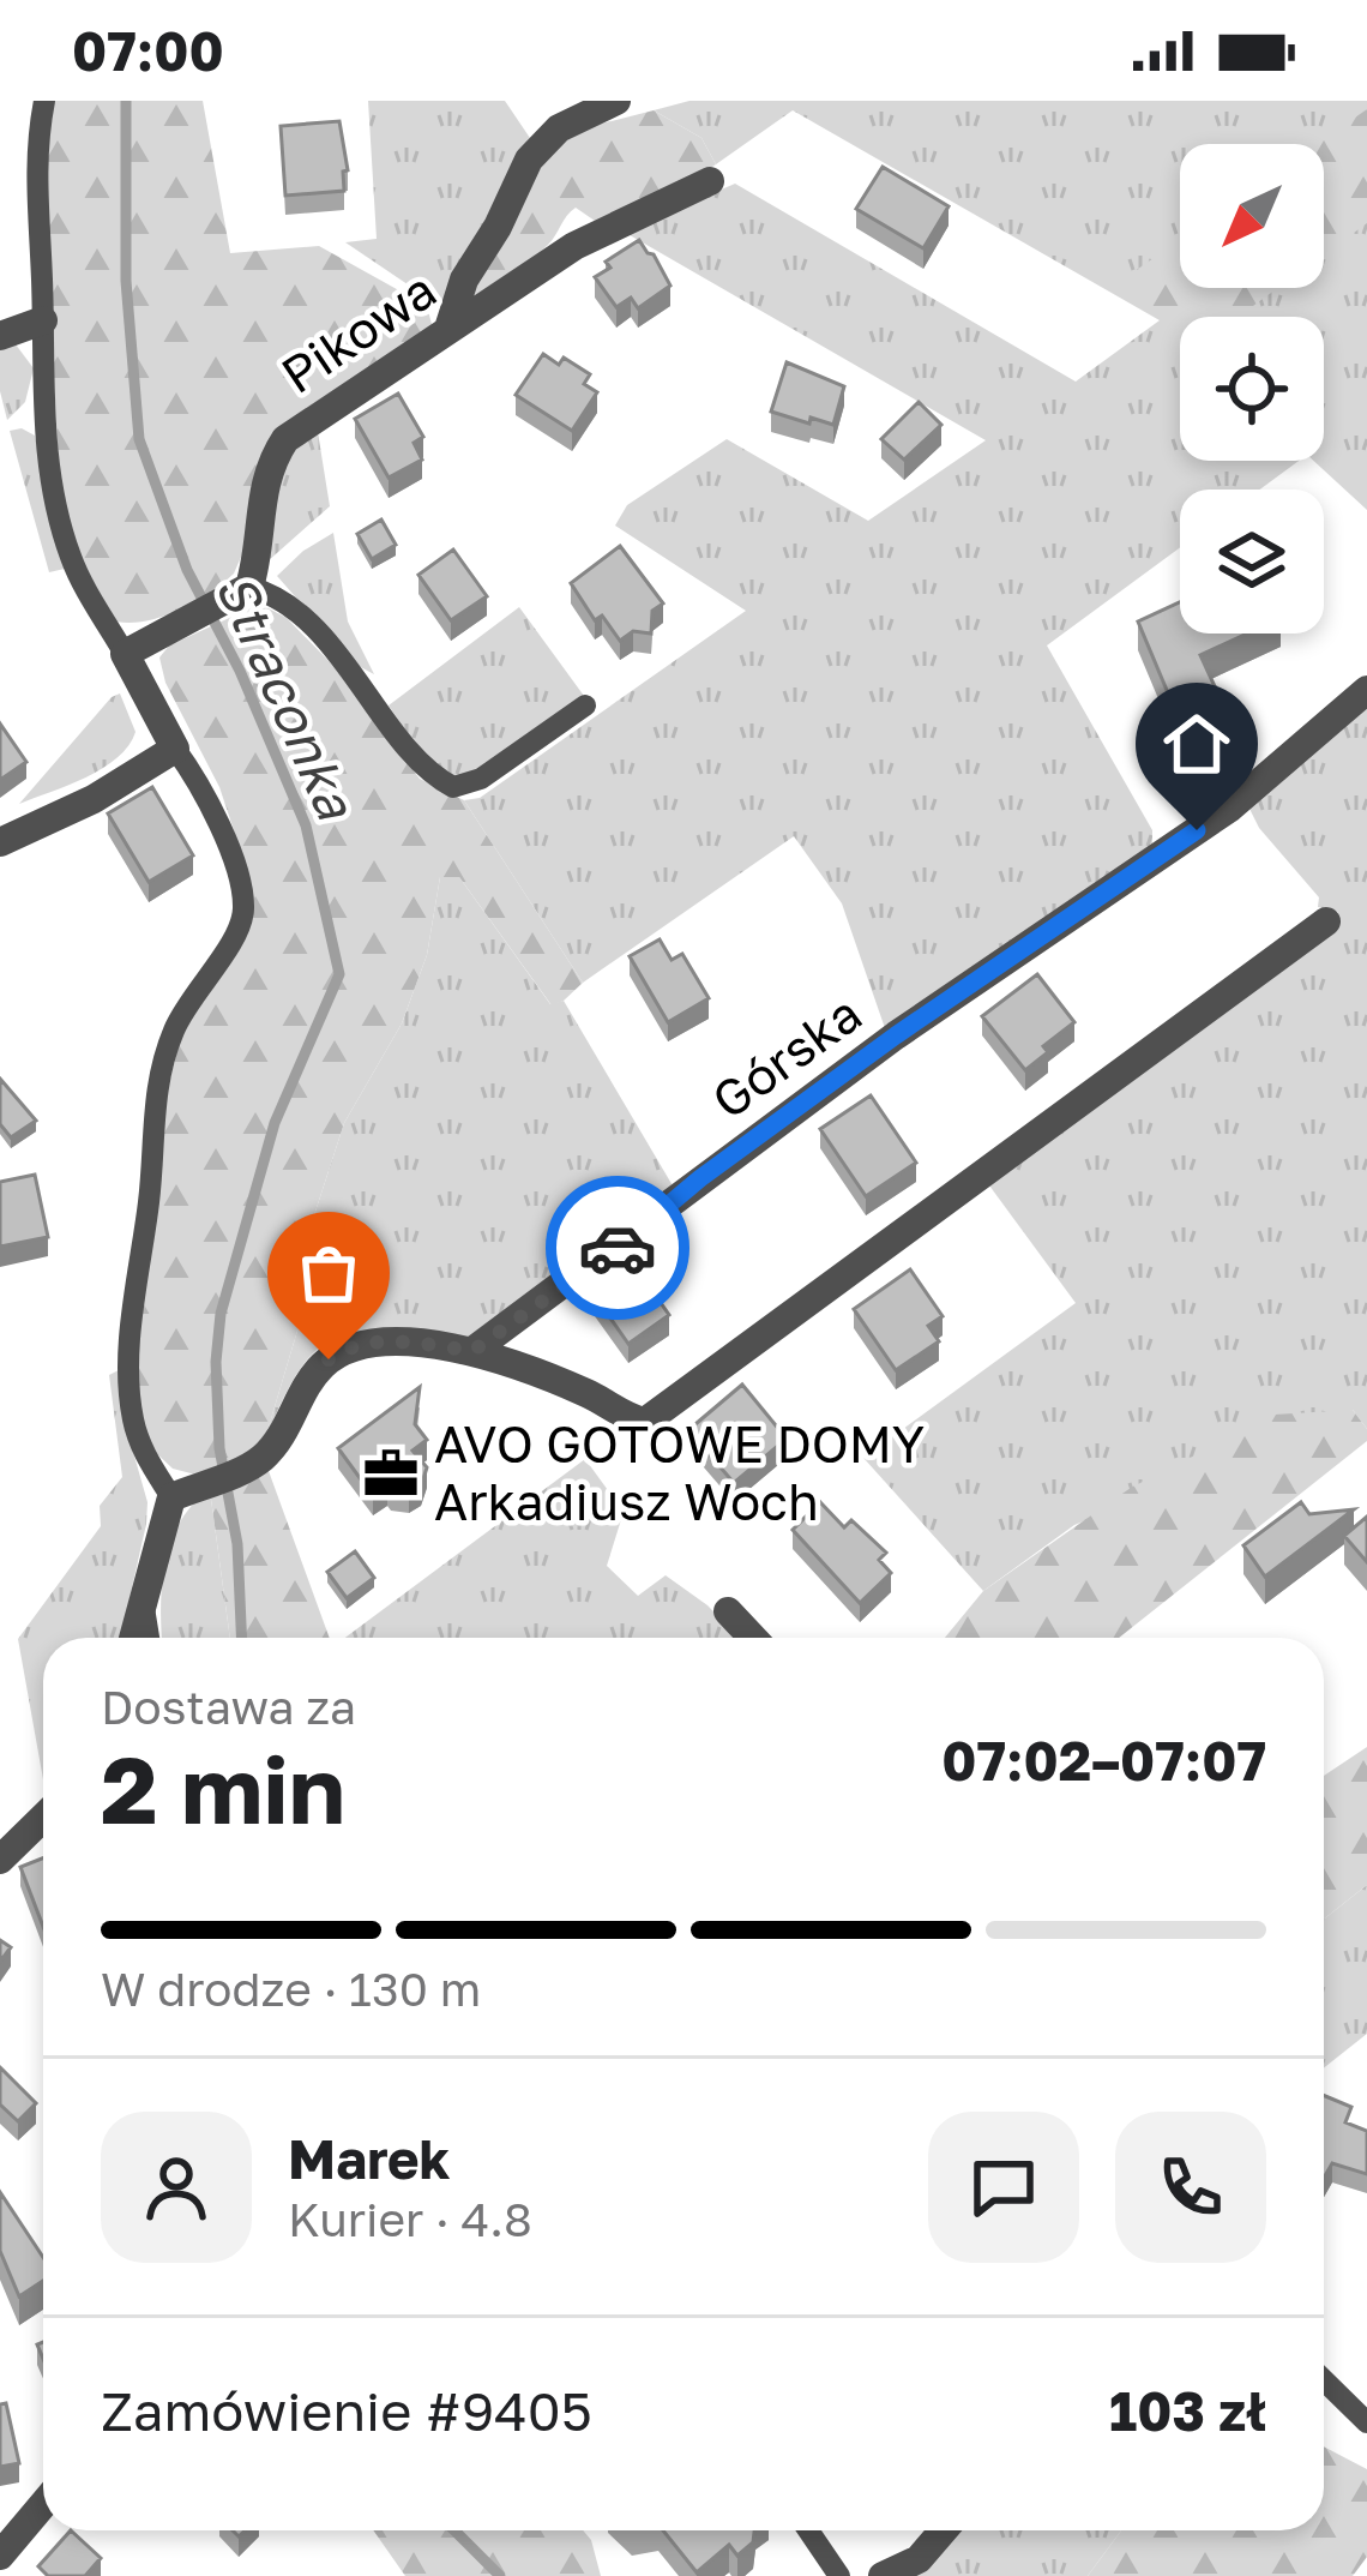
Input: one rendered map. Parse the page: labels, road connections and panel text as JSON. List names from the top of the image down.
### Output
{
  "streets": {
    "street": ["Pikowa", "Górska"]
  },
  "water": ["Straconka"],
  "places": {
    "office": ["AVO GOTOWE DOMY Arkadiusz Woch"]
  },
  "north": "bottom left",
  "page": {
    "status": "07:00",
    "heading": ["2 min", "Dostawa za", "07:02–07:07"],
    "panel": [
      "Marek",
      "Kurier · 4.8",
      "Zamówienie #9405",
      "103 zł"
    ],
    "bar": "W drodze · 130 m"
  }
}
